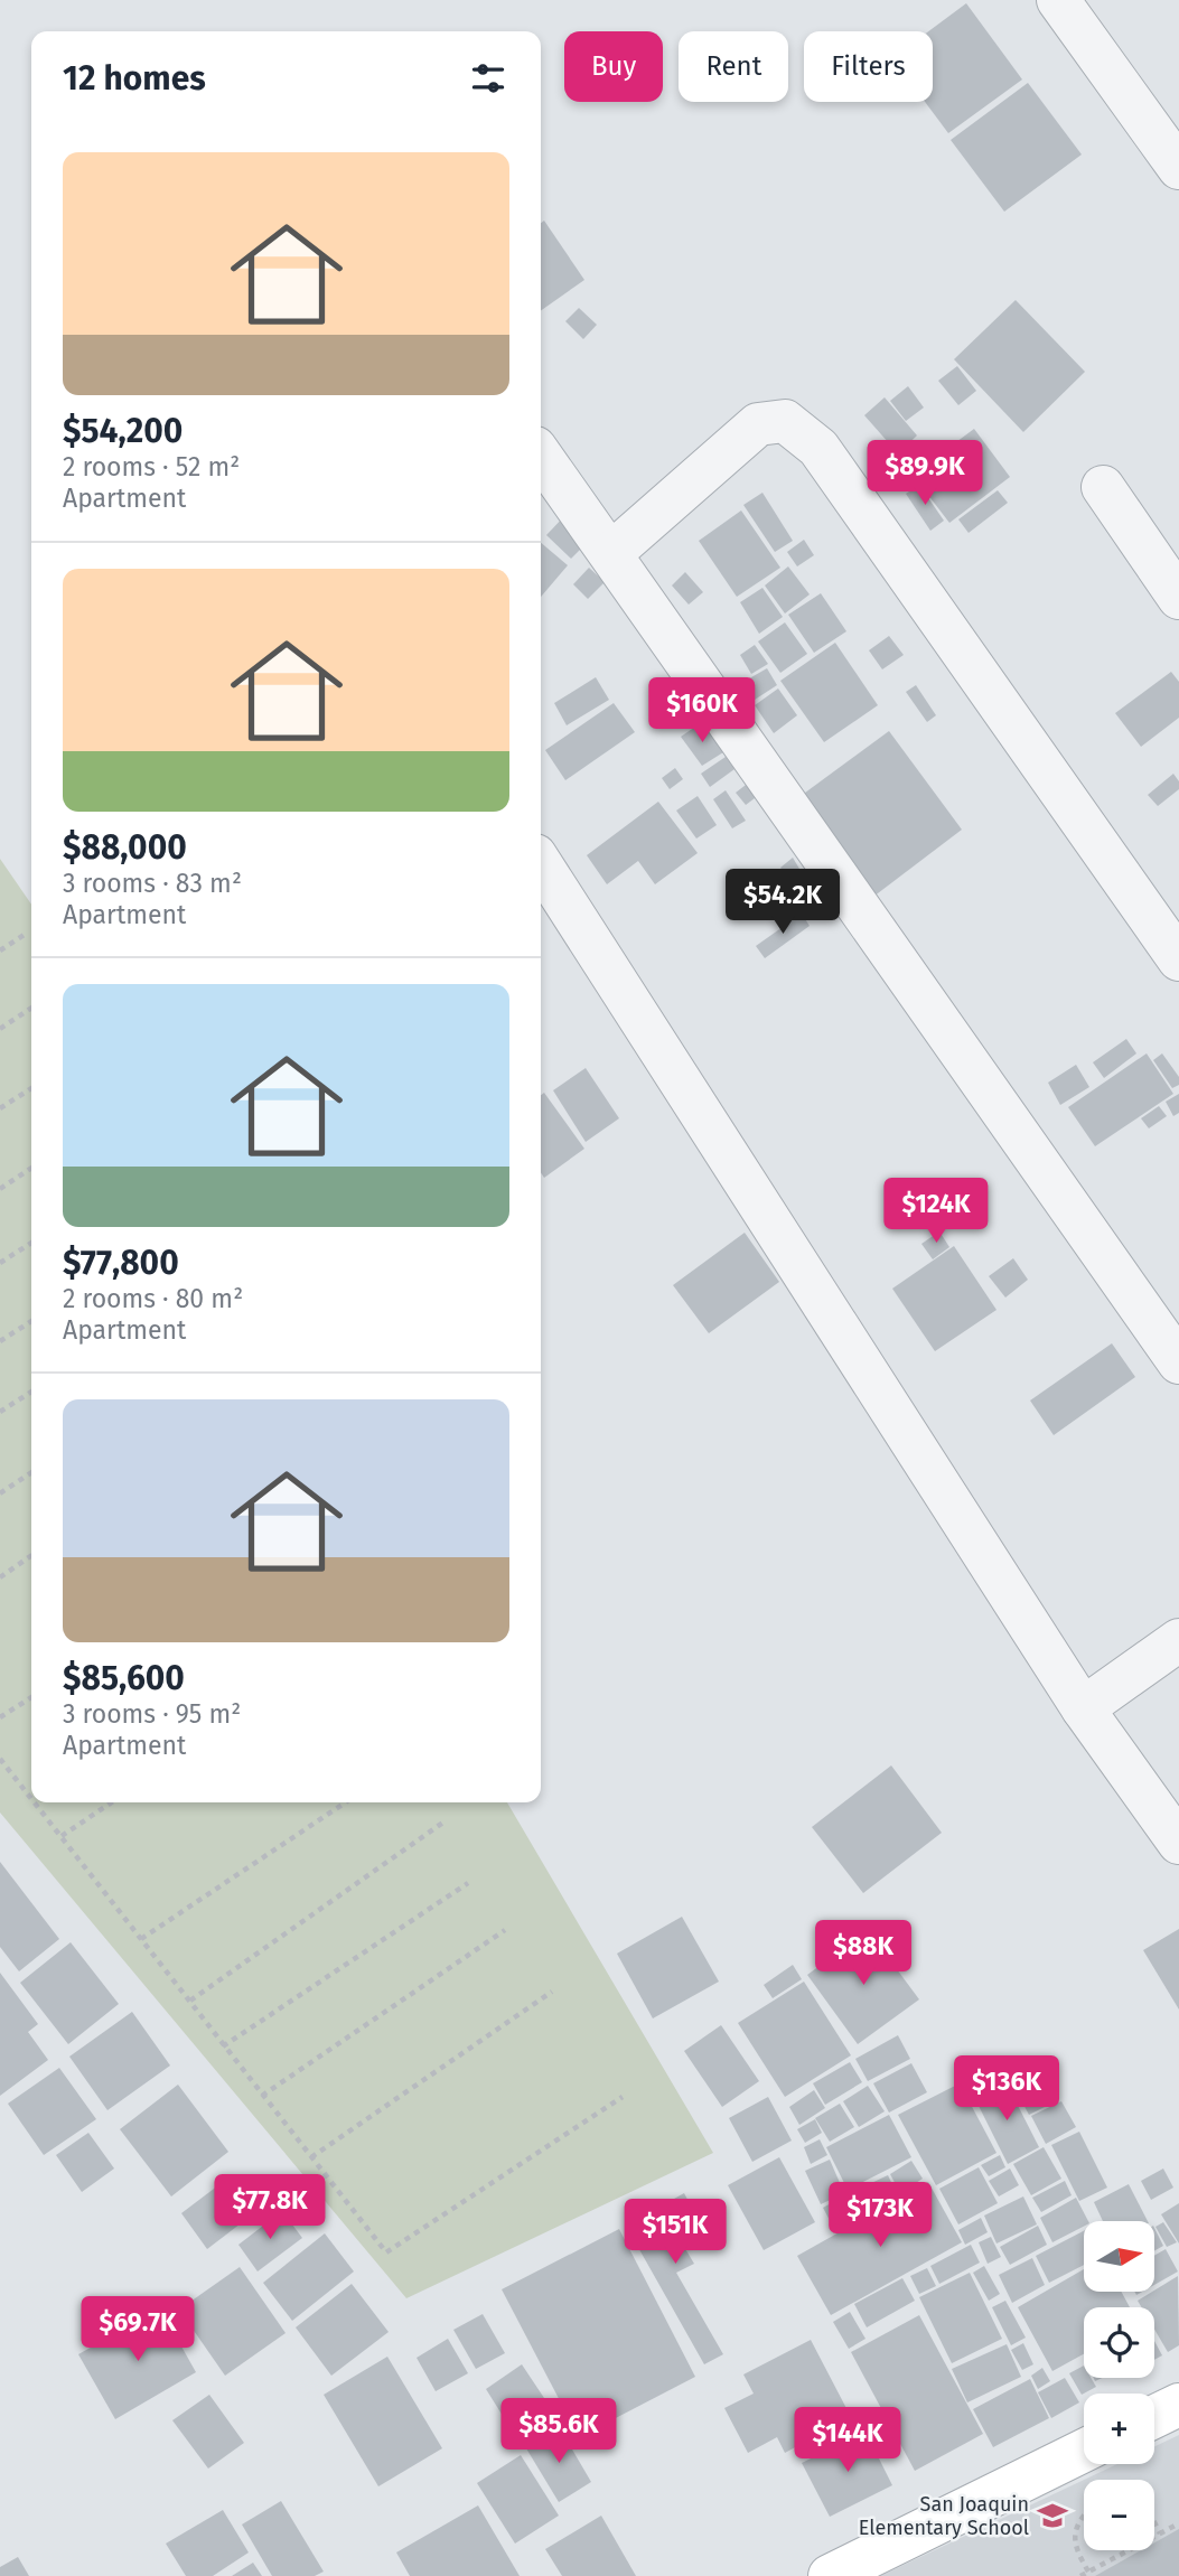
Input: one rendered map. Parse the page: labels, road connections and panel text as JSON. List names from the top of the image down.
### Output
{
  "places": {
    "school or university": ["San Joaquin Elementary School"]
  },
  "north": "right",
  "page": {
    "chip": ["Buy", "Rent", "Filters"],
    "heading": "12 homes",
    "list": [
      {
        "name": "$54,200",
        "note": "2 rooms · 52 m² · Apartment"
      },
      {
        "name": "$88,000",
        "note": "3 rooms · 83 m² · Apartment"
      },
      {
        "name": "$77,800",
        "note": "2 rooms · 80 m² · Apartment"
      },
      {
        "name": "$85,600",
        "note": "3 rooms · 95 m² · Apartment"
      }
    ],
    "price": [
      "$89.9K",
      "$160K",
      "$54.2K",
      "$124K",
      "$88K",
      "$136K",
      "$77.8K",
      "$173K",
      "$151K",
      "$69.7K",
      "$85.6K",
      "$144K"
    ],
    "map_buttons": ["+", "−"]
  }
}
